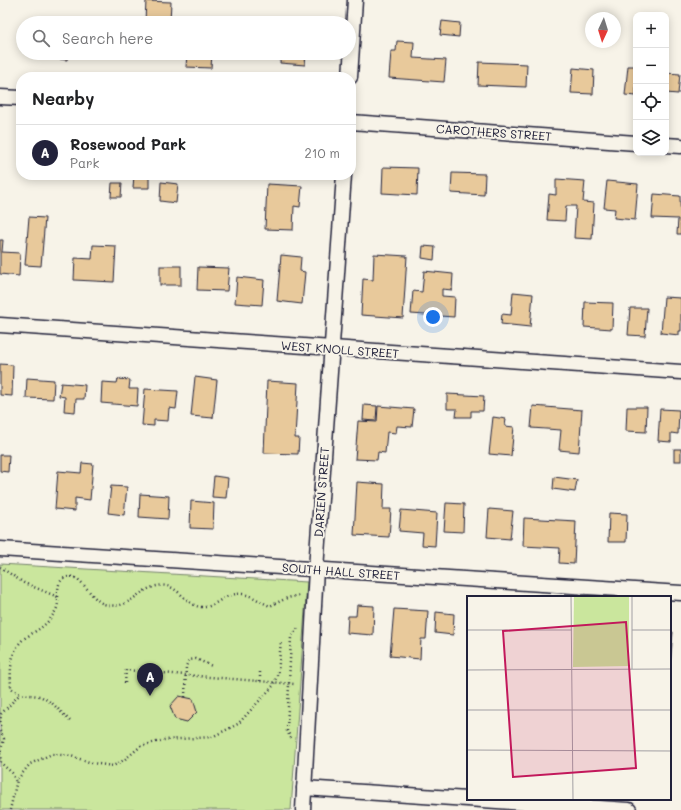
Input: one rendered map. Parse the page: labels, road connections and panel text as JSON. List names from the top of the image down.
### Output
{
  "streets": {
    "street": [
      "CAROTHERS STREET",
      "WEST KNOLL STREET",
      "DARIEN STREET",
      "SOUTH HALL STREET"
    ]
  },
  "crossings": [
    ["WEST KNOLL STREET", "DARIEN STREET"],
    ["DARIEN STREET", "SOUTH HALL STREET"]
  ],
  "north": "bottom",
  "page": {
    "map_buttons": ["+", "−"],
    "search": "Search here",
    "heading": "Nearby",
    "list": [
      {
        "mark": "A",
        "name": "Rosewood Park",
        "note": "Park",
        "value": "210 m"
      }
    ],
    "pins": "A"
  }
}
